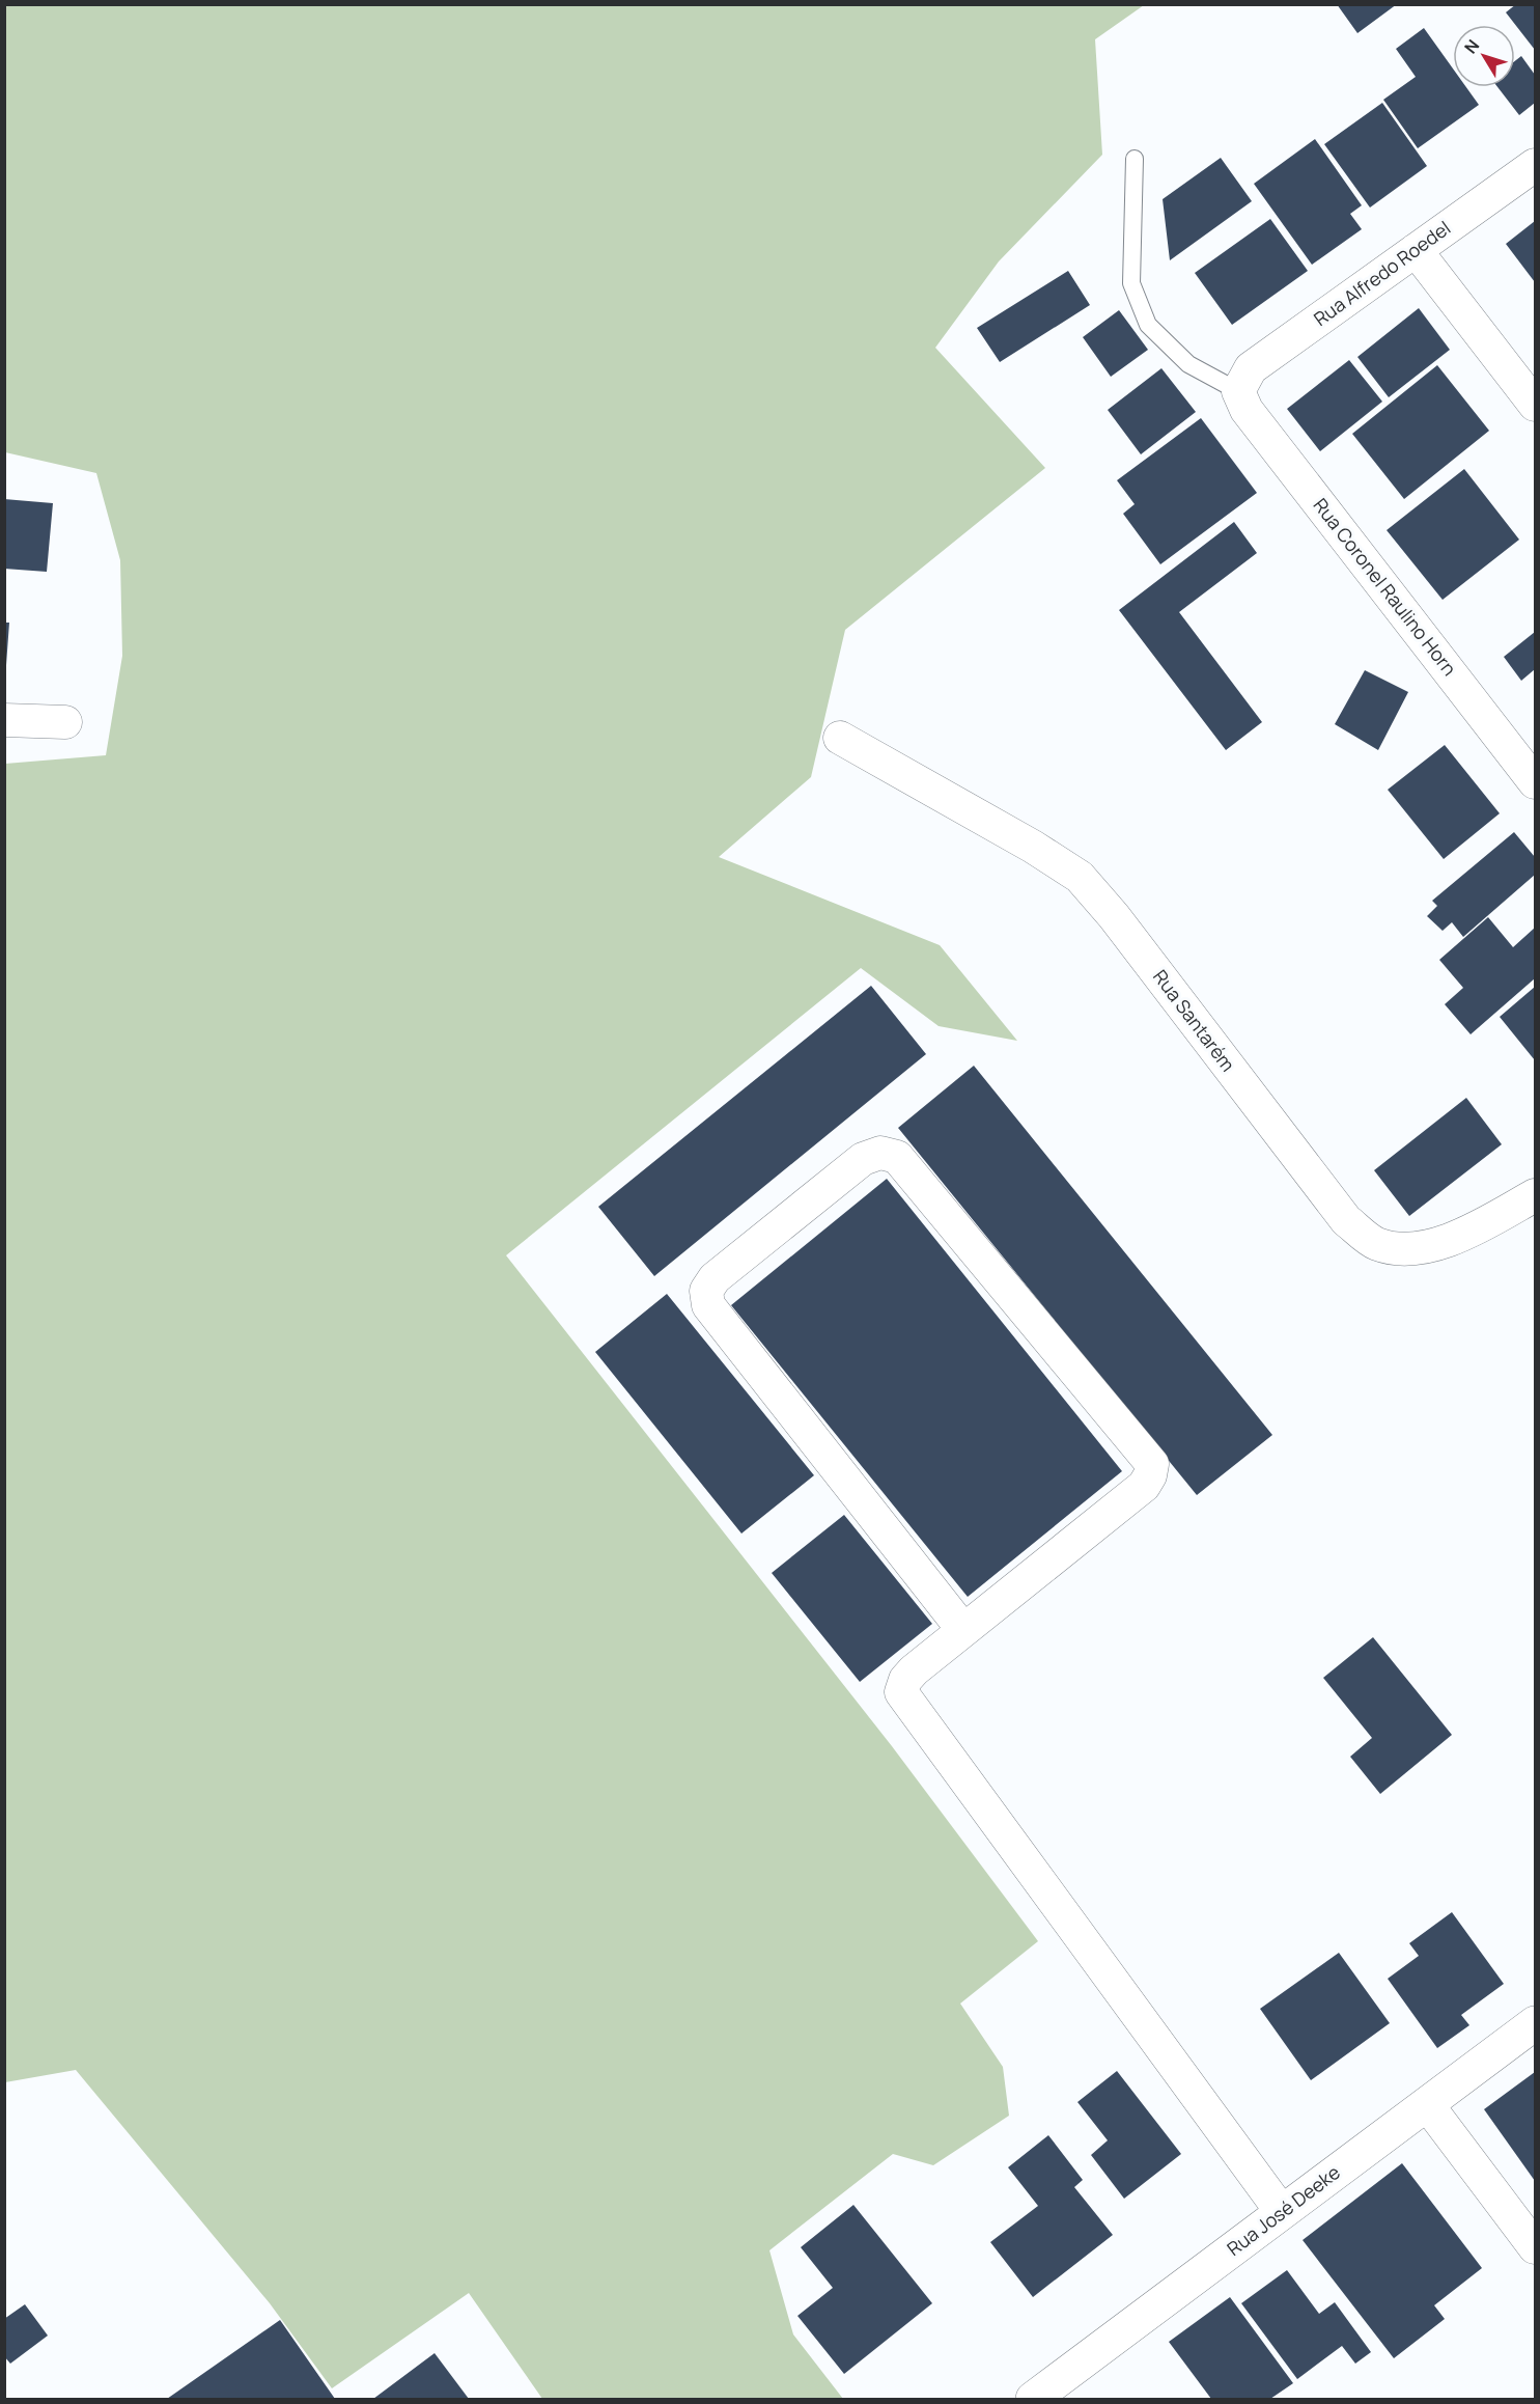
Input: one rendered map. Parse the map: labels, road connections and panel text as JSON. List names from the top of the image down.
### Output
{
  "streets": {
    "street": [
      "Rua Alfredo Roedel",
      "Rua Coronel Raulino Horn",
      "Rua Santarém",
      "Rua José Deeke"
    ]
  },
  "crossings": [
    ["Rua Alfredo Roedel", "Rua Coronel Raulino Horn"]
  ],
  "north": "top left"
}
